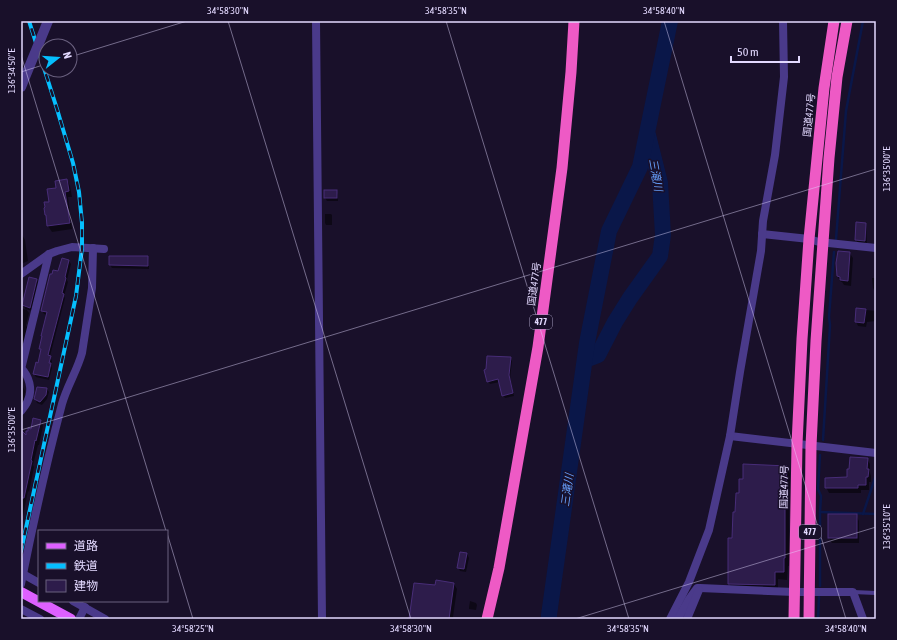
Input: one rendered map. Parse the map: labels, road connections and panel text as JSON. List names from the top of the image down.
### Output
{
  "streets": {
    "highway": ["国道477号", "477"]
  },
  "water": ["三滝川"],
  "legend": ["道路", "鉄道", "建物"],
  "scale_bar": "50 m",
  "north": "right",
  "coordinates": [
    "34°58'30\"N",
    "34°58'35\"N",
    "34°58'40\"N",
    "136°34'50\"E",
    "136°35'00\"E",
    "136°35'10\"E",
    "34°58'25\"N"
  ]
}
